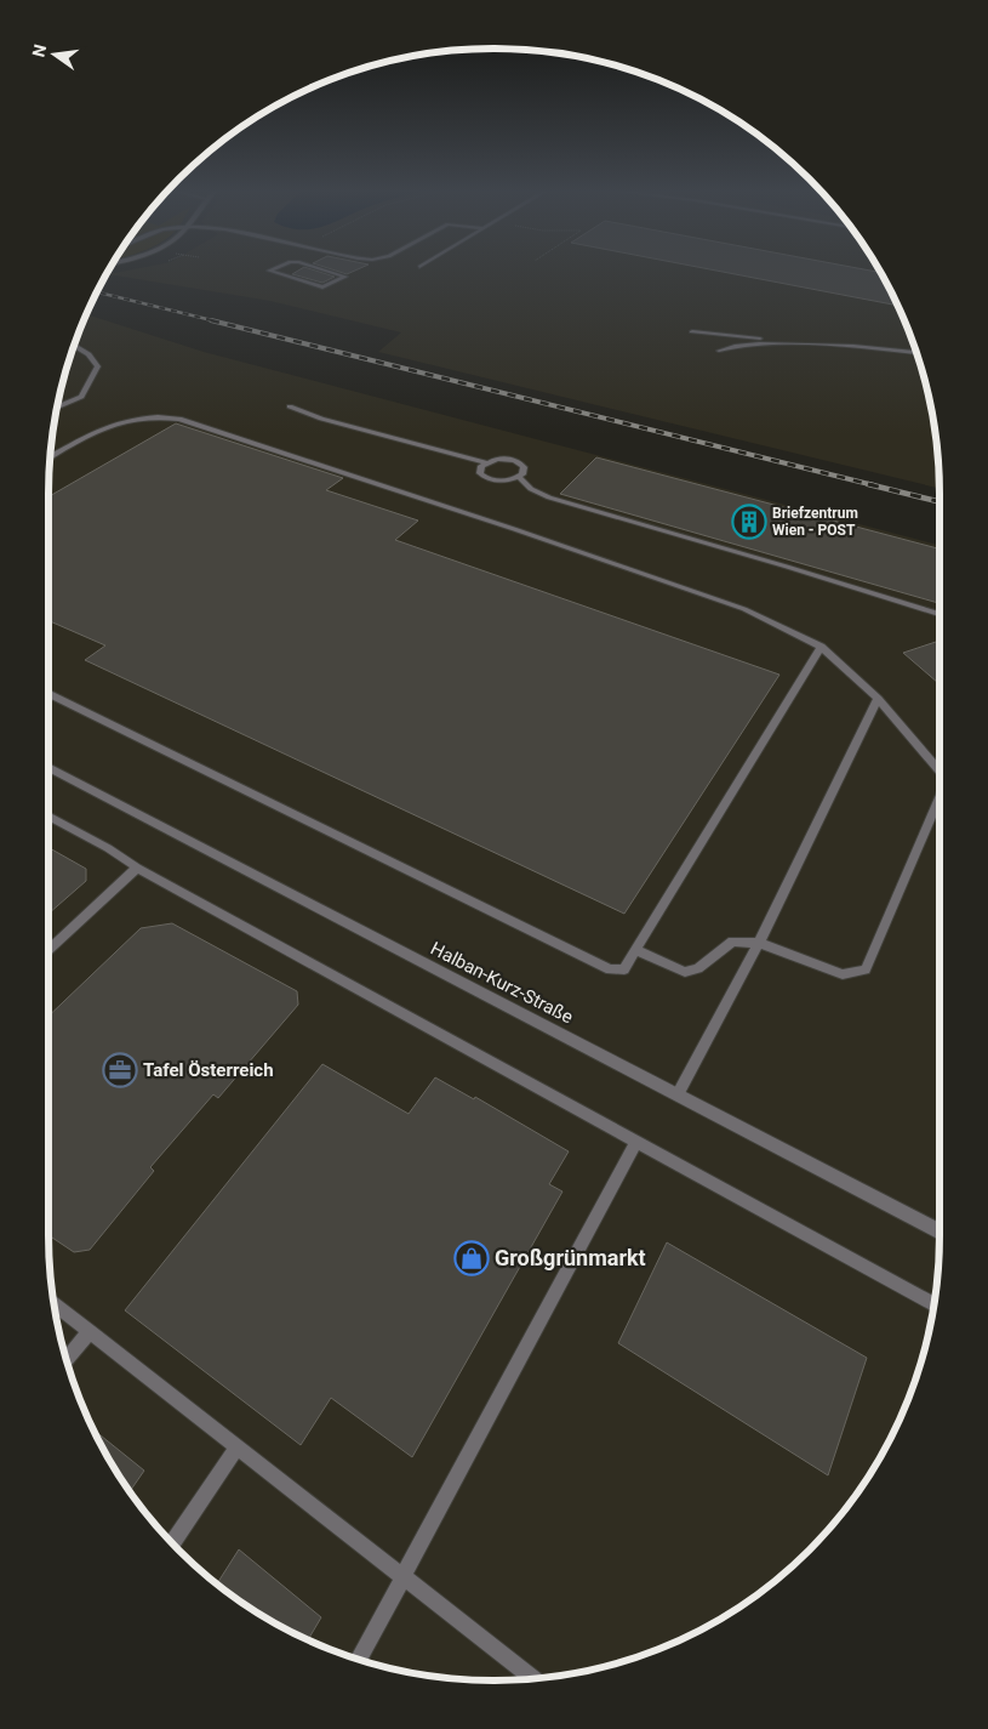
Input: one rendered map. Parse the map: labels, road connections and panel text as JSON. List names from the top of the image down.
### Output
{
  "streets": {
    "street": ["Halban-Kurz-Straße"]
  },
  "places": {
    "building": ["Briefzentrum Wien - POST"],
    "office": ["Tafel Österreich"],
    "shop": ["Großgrünmarkt"]
  },
  "north": "left"
}
